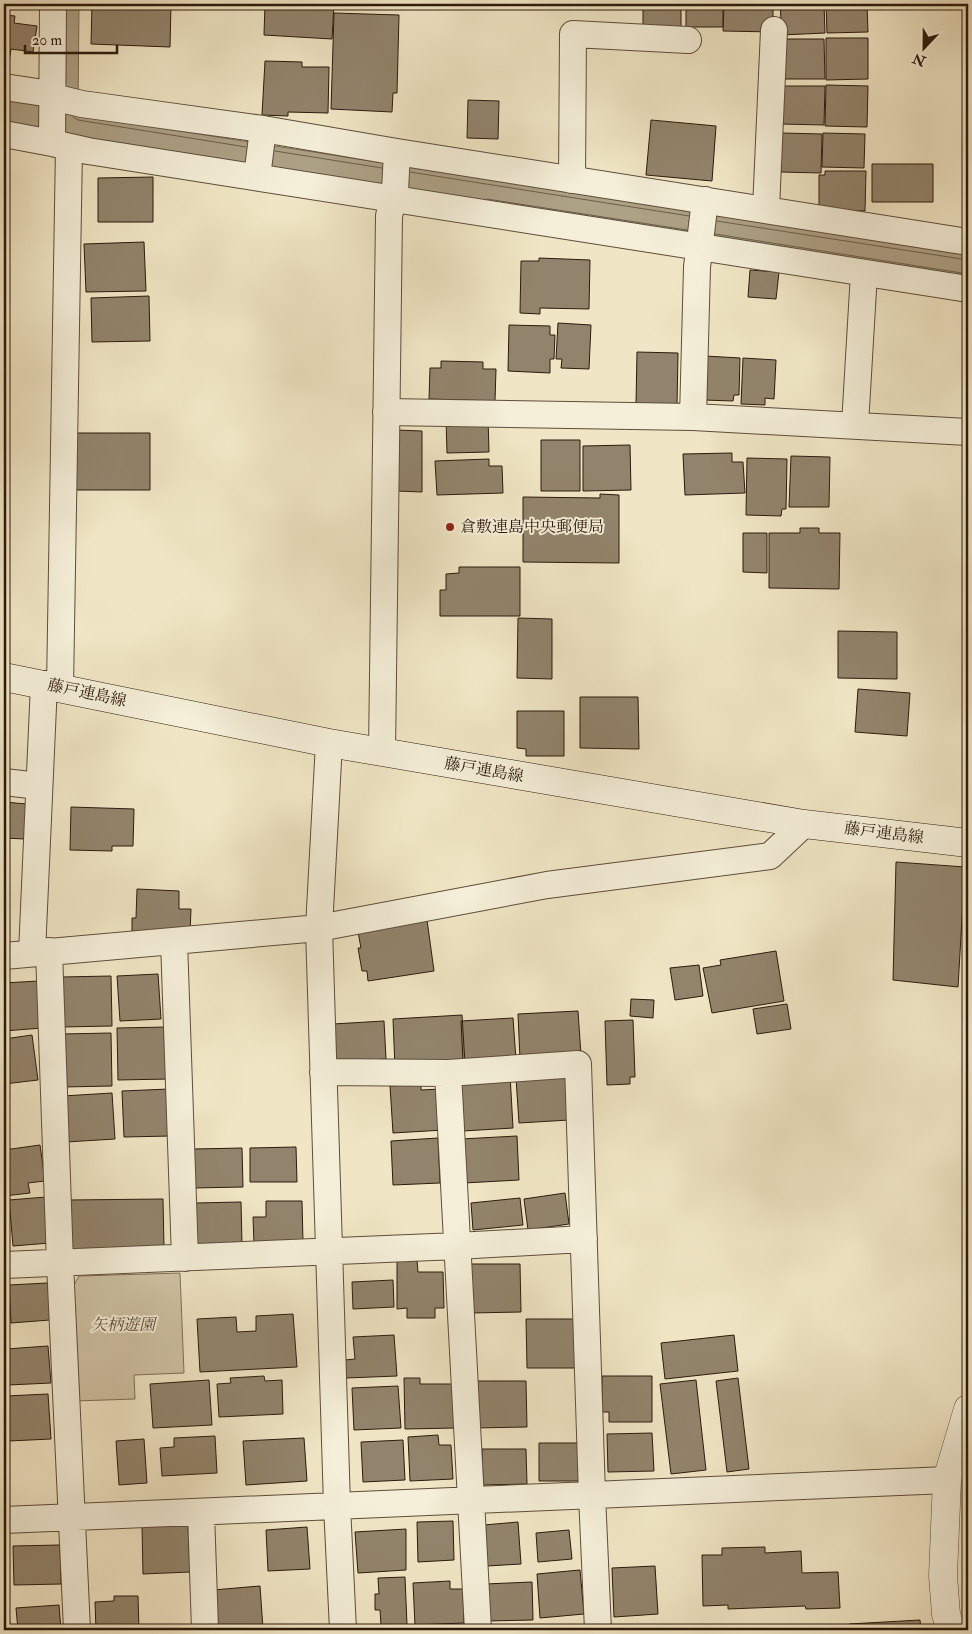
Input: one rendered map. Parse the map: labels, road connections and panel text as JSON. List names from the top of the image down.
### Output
{
  "streets": {
    "main road": ["藤戸連島線"]
  },
  "parks": ["矢柄遊園"],
  "places": ["倉敷連島中央郵便局"],
  "scale_bar": "20 m",
  "north": "bottom"
}
